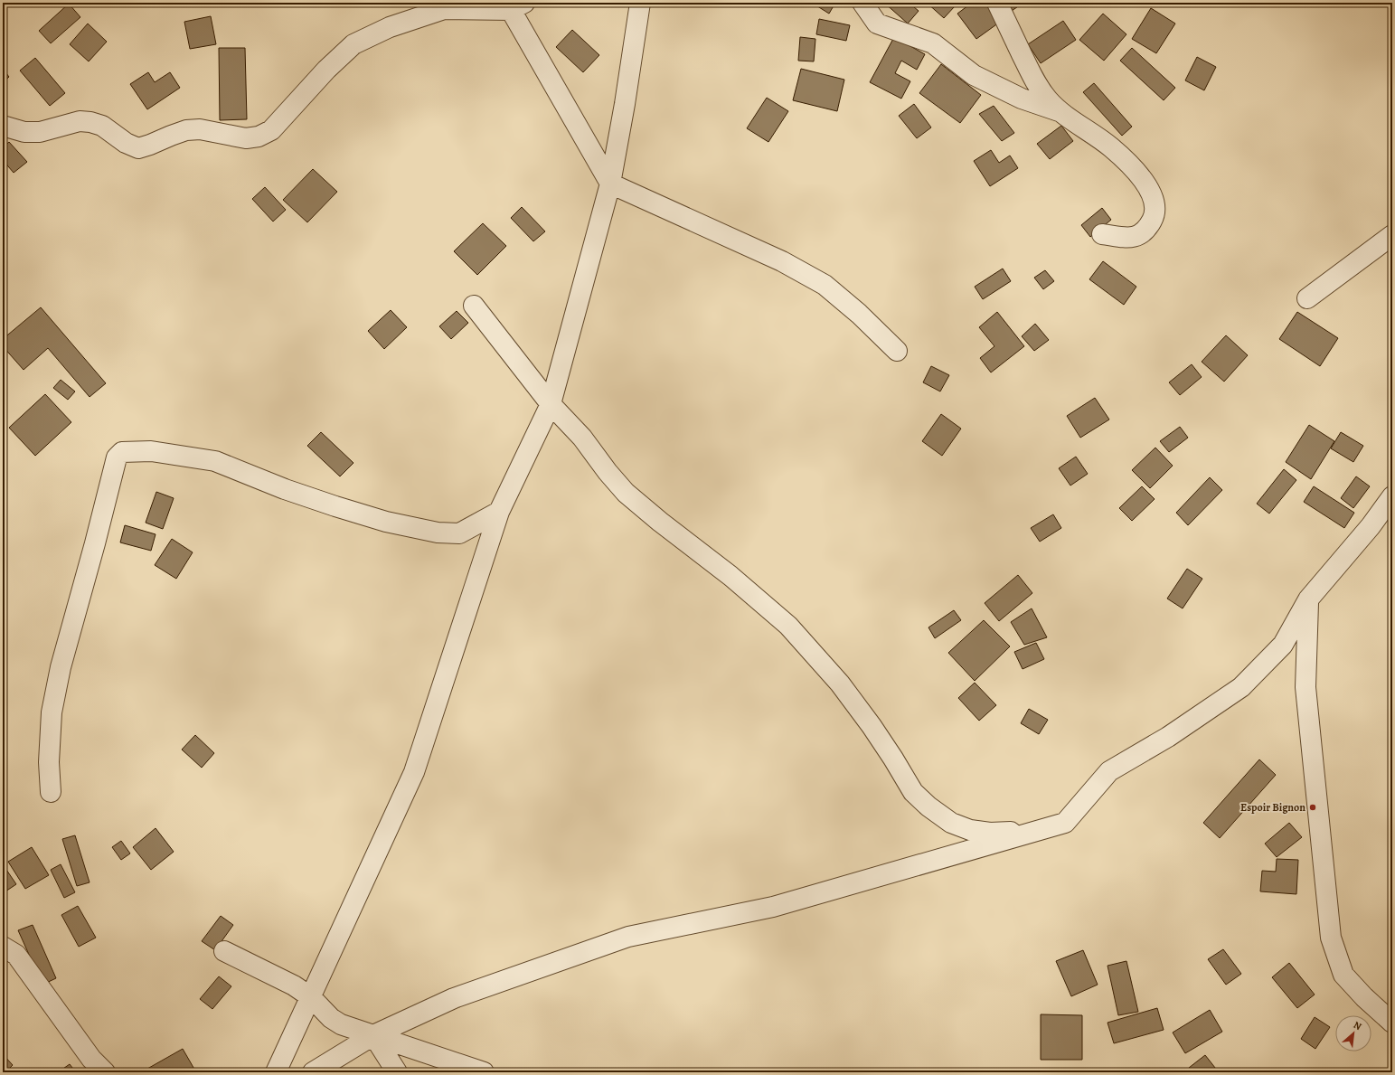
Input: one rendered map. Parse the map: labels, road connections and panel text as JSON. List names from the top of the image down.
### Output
{
  "places": ["Espoir Bignon"],
  "north": "top right"
}
